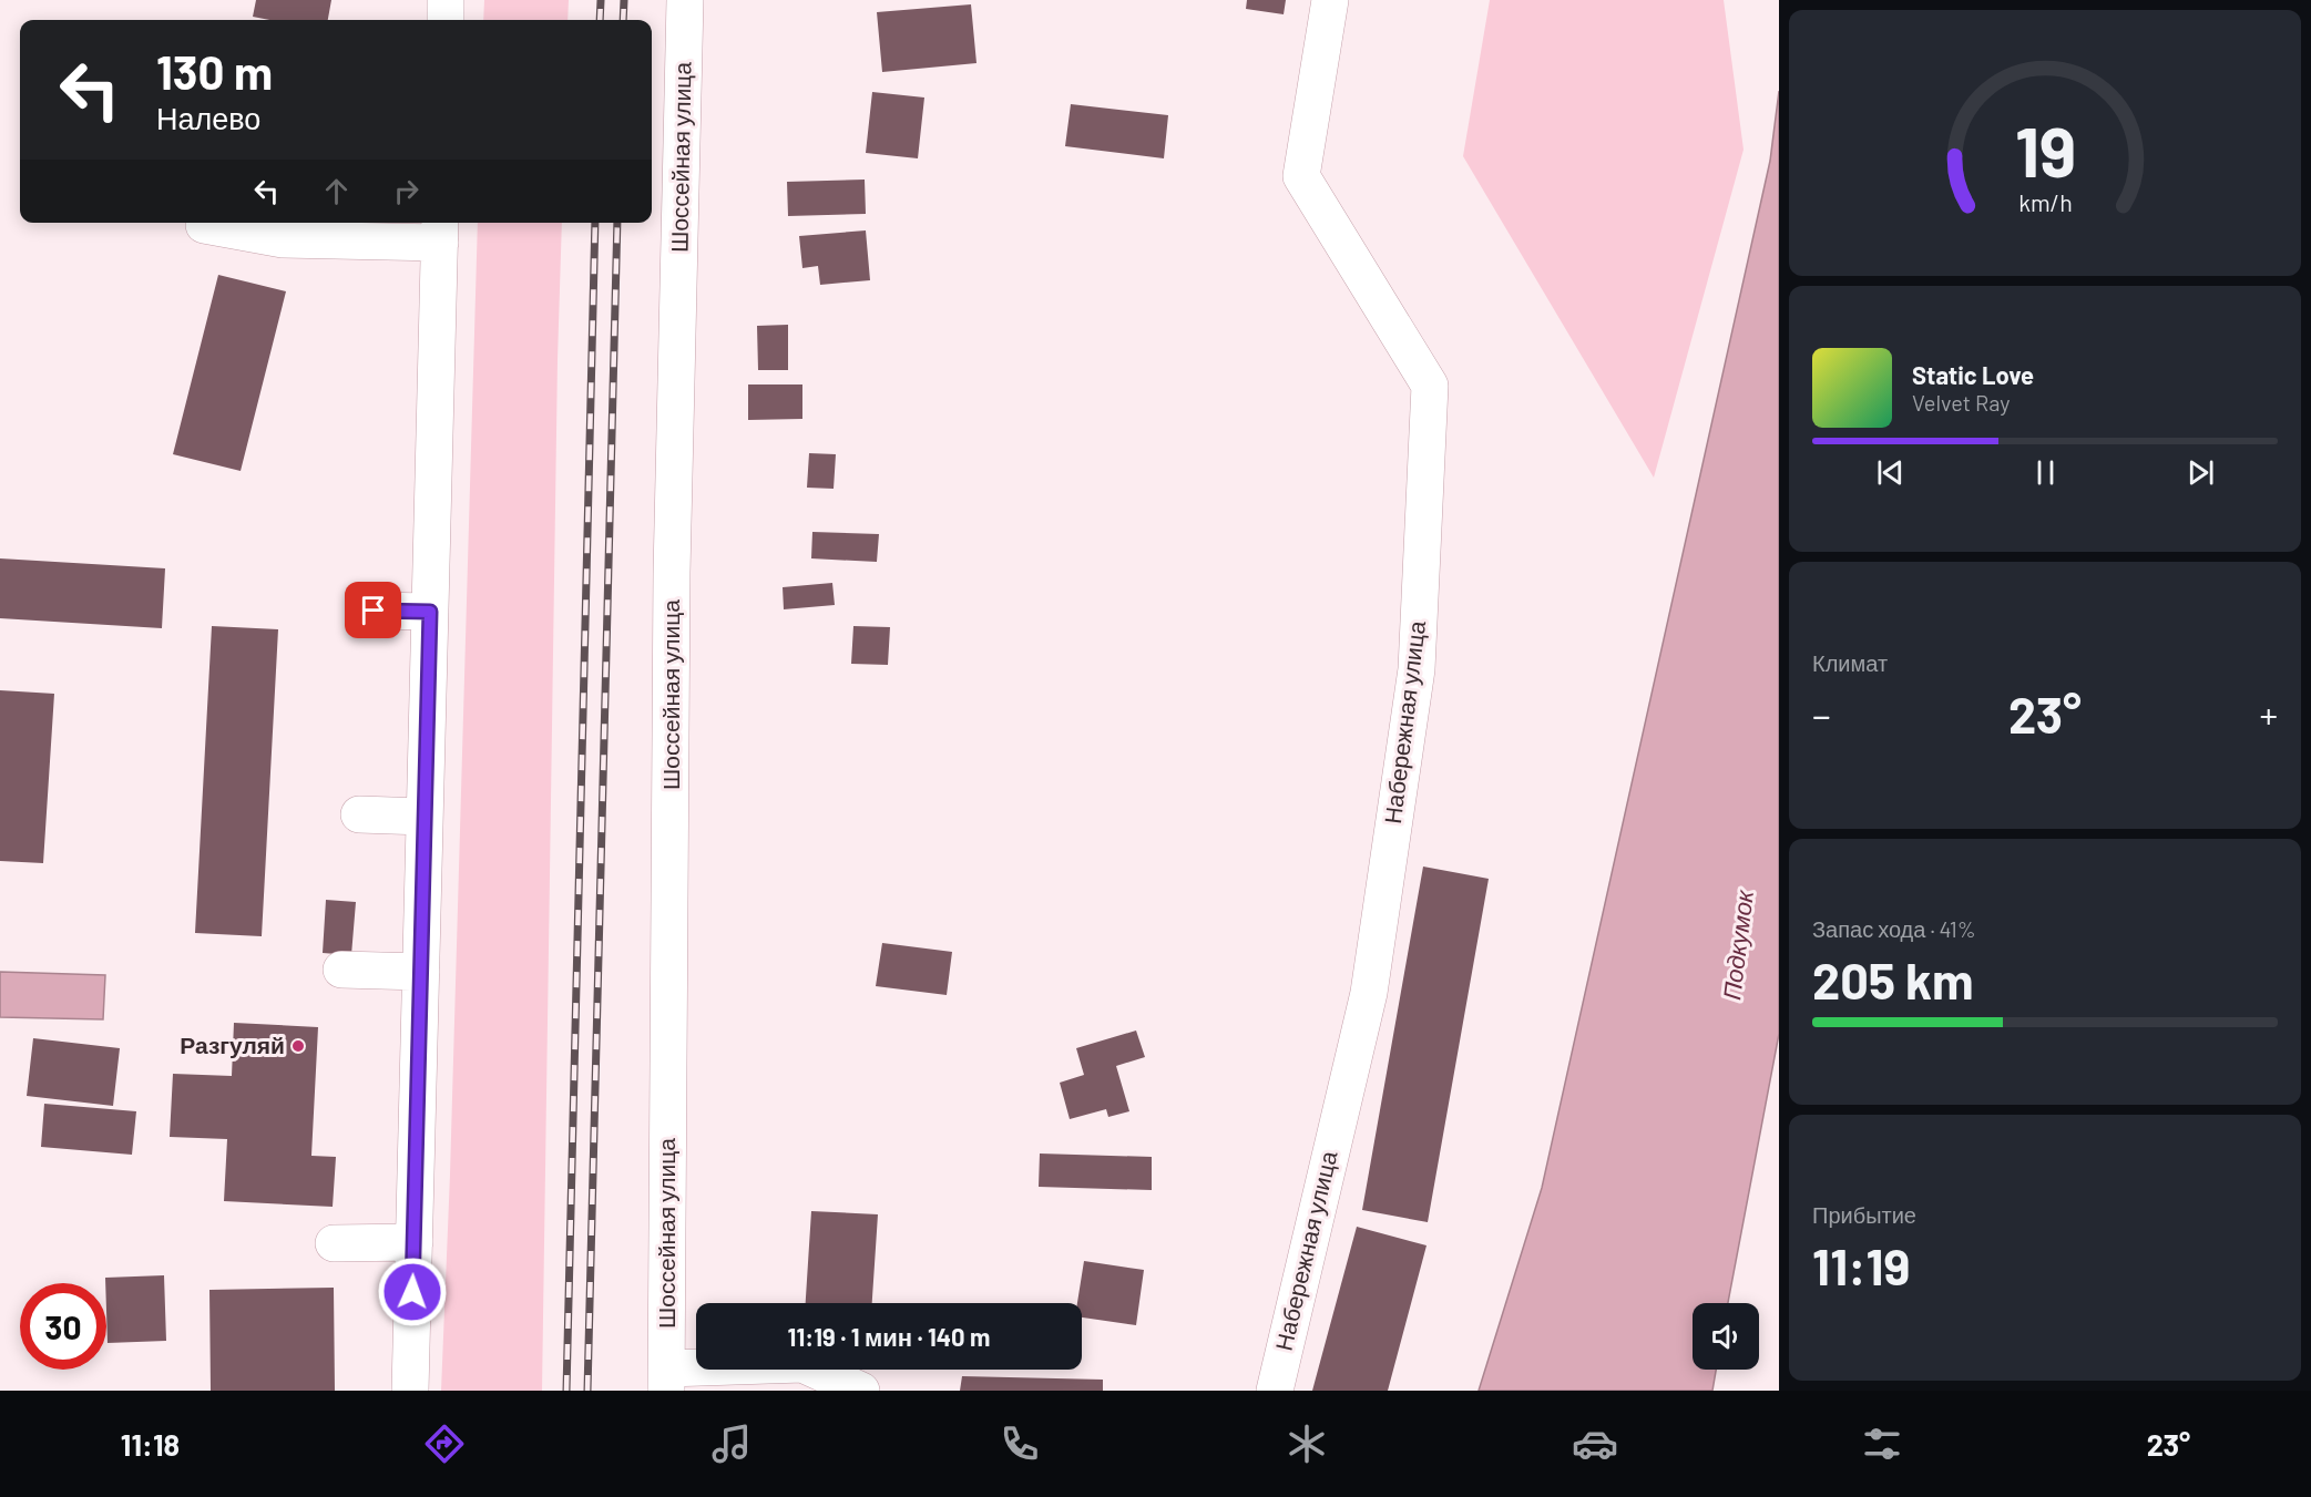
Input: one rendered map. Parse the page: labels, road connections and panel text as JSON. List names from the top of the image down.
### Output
{
  "streets": {
    "street": ["Шоссейная улица", "Набережная улица"]
  },
  "water": ["Подкумок"],
  "places": ["Разгуляй"],
  "page": {
    "turn": ["130 m", "Налево"],
    "song": ["Static Love", "Velvet Ray"],
    "tile": [
      "Климат",
      ["Запас хода · 41%", "205 km"],
      ["Прибытие", "11:19"]
    ],
    "heat": ["−", "23°", "+"],
    "limit": "30",
    "trip": "11:19 · 1 мин · 140 m",
    "tabs": ["11:18", "23°"],
    "gauge": ["19", "km/h"]
  }
}
